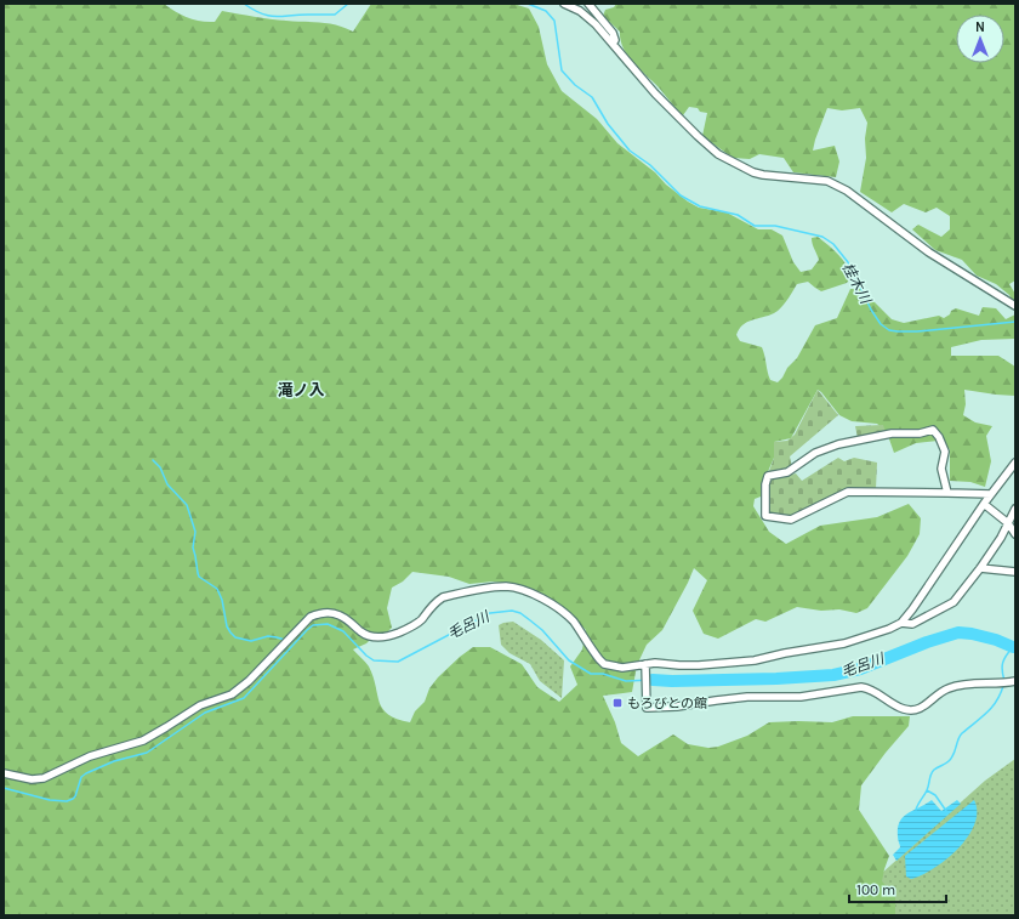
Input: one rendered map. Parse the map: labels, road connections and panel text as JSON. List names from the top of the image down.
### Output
{
  "districts": ["滝ノ入"],
  "water": ["桂木川", "毛呂川"],
  "places": {
    "transit": ["もろびとの館"]
  },
  "scale_bar": "100 m",
  "north": "top"
}
